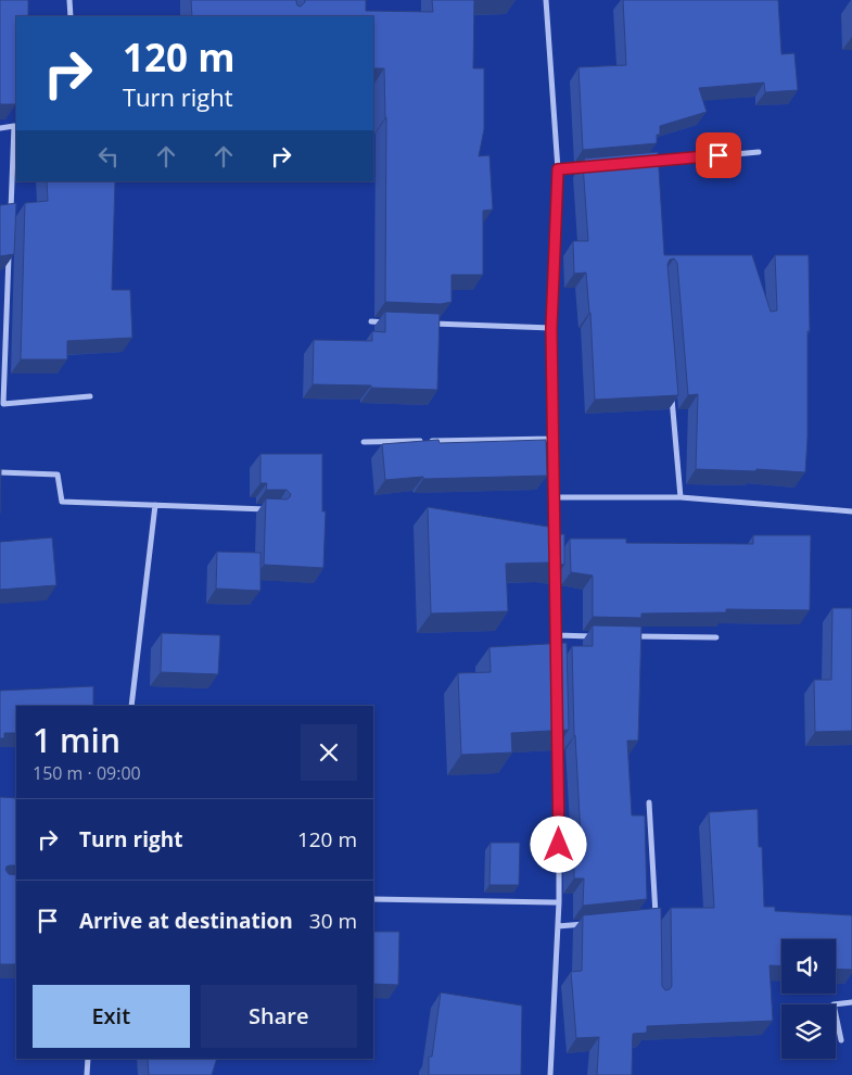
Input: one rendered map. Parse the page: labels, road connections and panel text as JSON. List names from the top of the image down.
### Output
{
  "page": {
    "turn": ["120 m", "Turn right"],
    "heading": ["1 min", "150 m · 09:00"],
    "list": [
      {
        "name": "Turn right",
        "value": "120 m"
      },
      {
        "name": "Arrive at destination",
        "value": "30 m"
      }
    ],
    "buttons": ["Exit", "Share"]
  }
}
